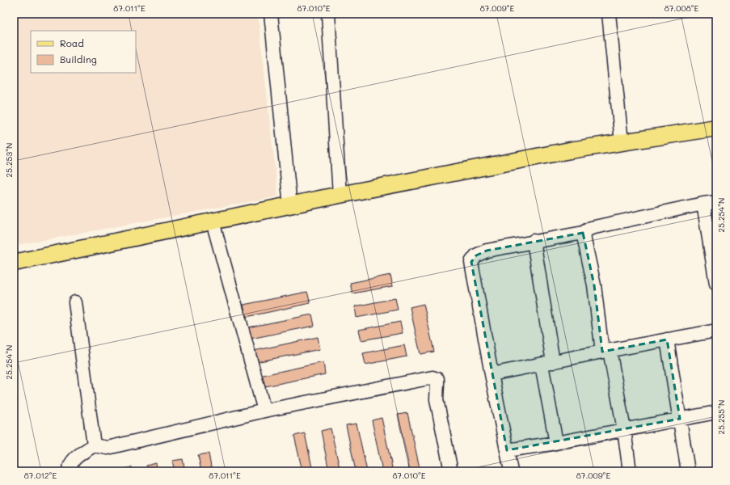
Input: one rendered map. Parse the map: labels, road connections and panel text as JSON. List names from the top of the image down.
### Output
{
  "legend": ["Road", "Building"],
  "coordinates": [
    "87.011°E",
    "87.010°E",
    "87.009°E",
    "87.008°E",
    "25.253°N",
    "25.254°N",
    "25.255°N",
    "87.012°E"
  ]
}
